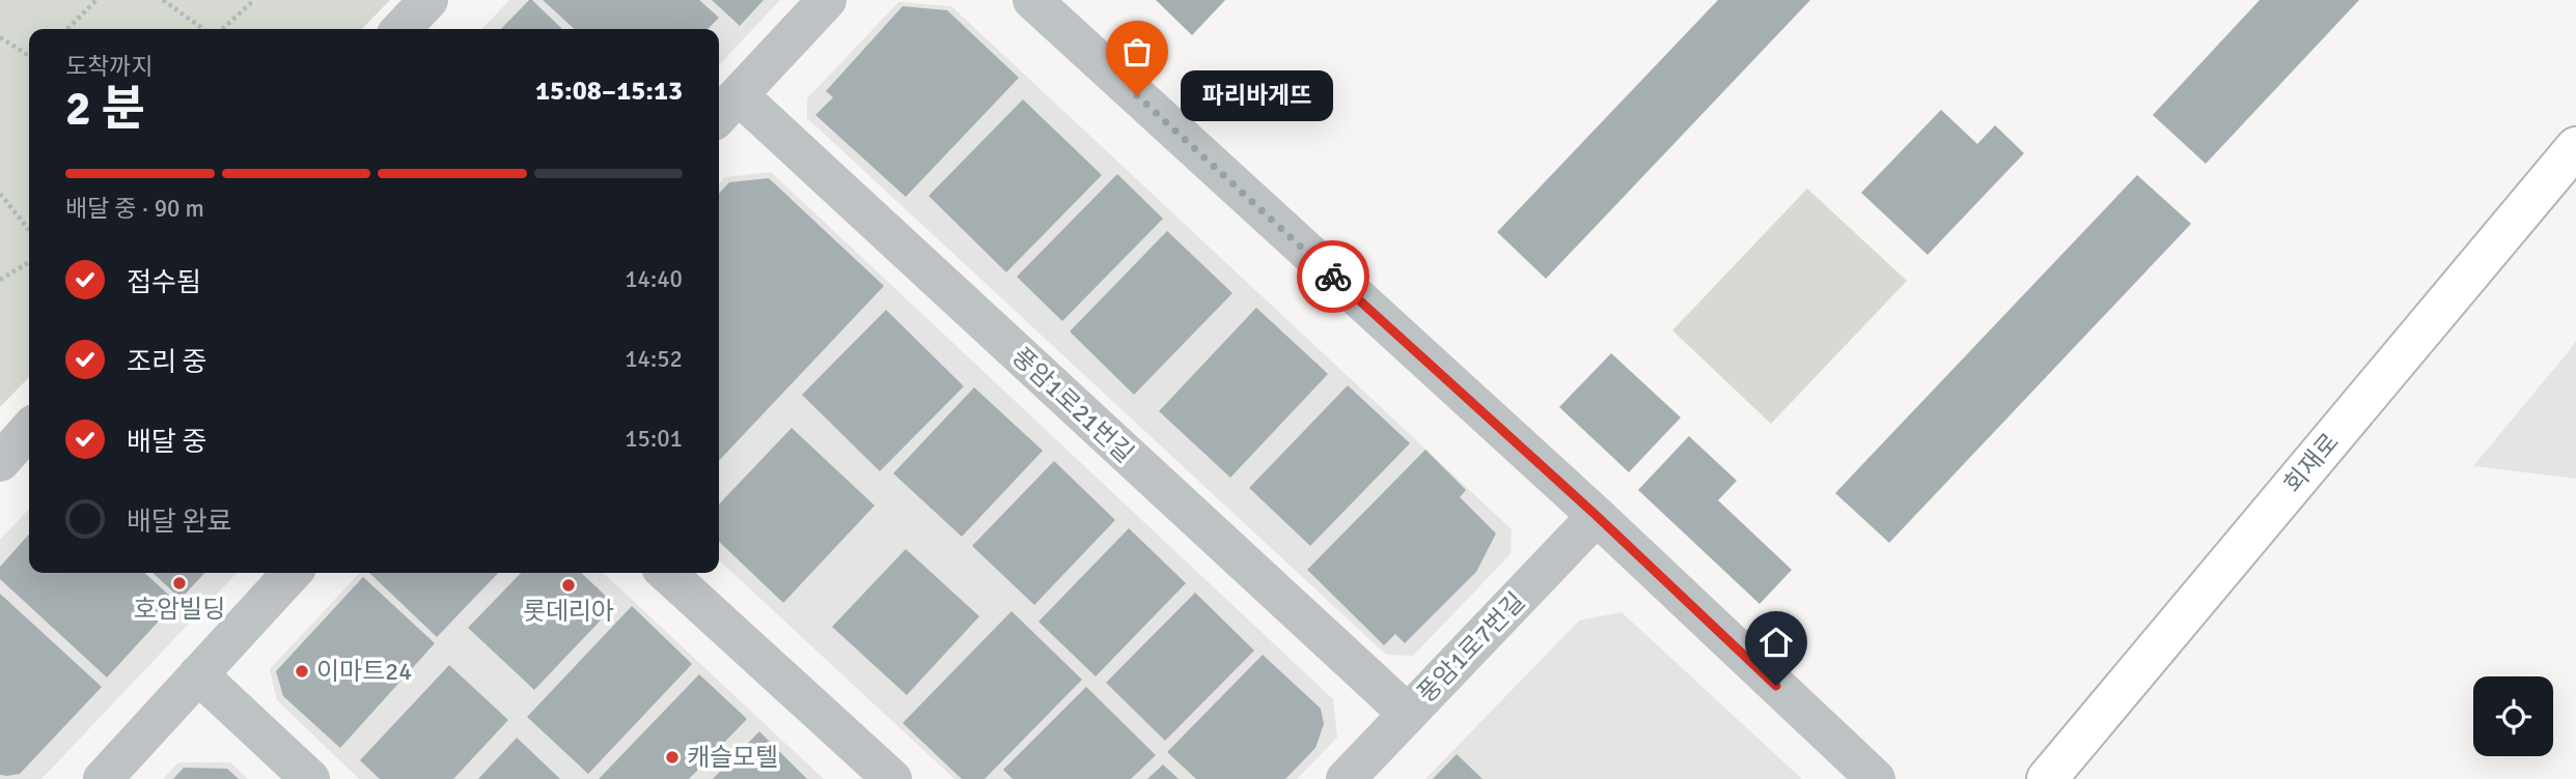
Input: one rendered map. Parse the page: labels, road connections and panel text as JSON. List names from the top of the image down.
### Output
{
  "streets": {
    "main road": ["회재로"],
    "street": ["풍암1로21번길", "풍암1로7번길"]
  },
  "crossings": [
    ["풍암1로21번길", "풍암1로7번길"]
  ],
  "places": [
    "파리바게뜨",
    "호암빌딩",
    "롯데리아",
    "이마트24",
    "캐슬모텔"
  ],
  "page": {
    "heading": ["2 분", "도착까지", "15:08–15:13"],
    "bubble": "파리바게뜨",
    "bar": "배달 중 · 90 m",
    "list": [
      ["접수됨", "14:40"],
      ["조리 중", "14:52"],
      ["배달 중", "15:01"],
      "배달 완료"
    ]
  }
}
